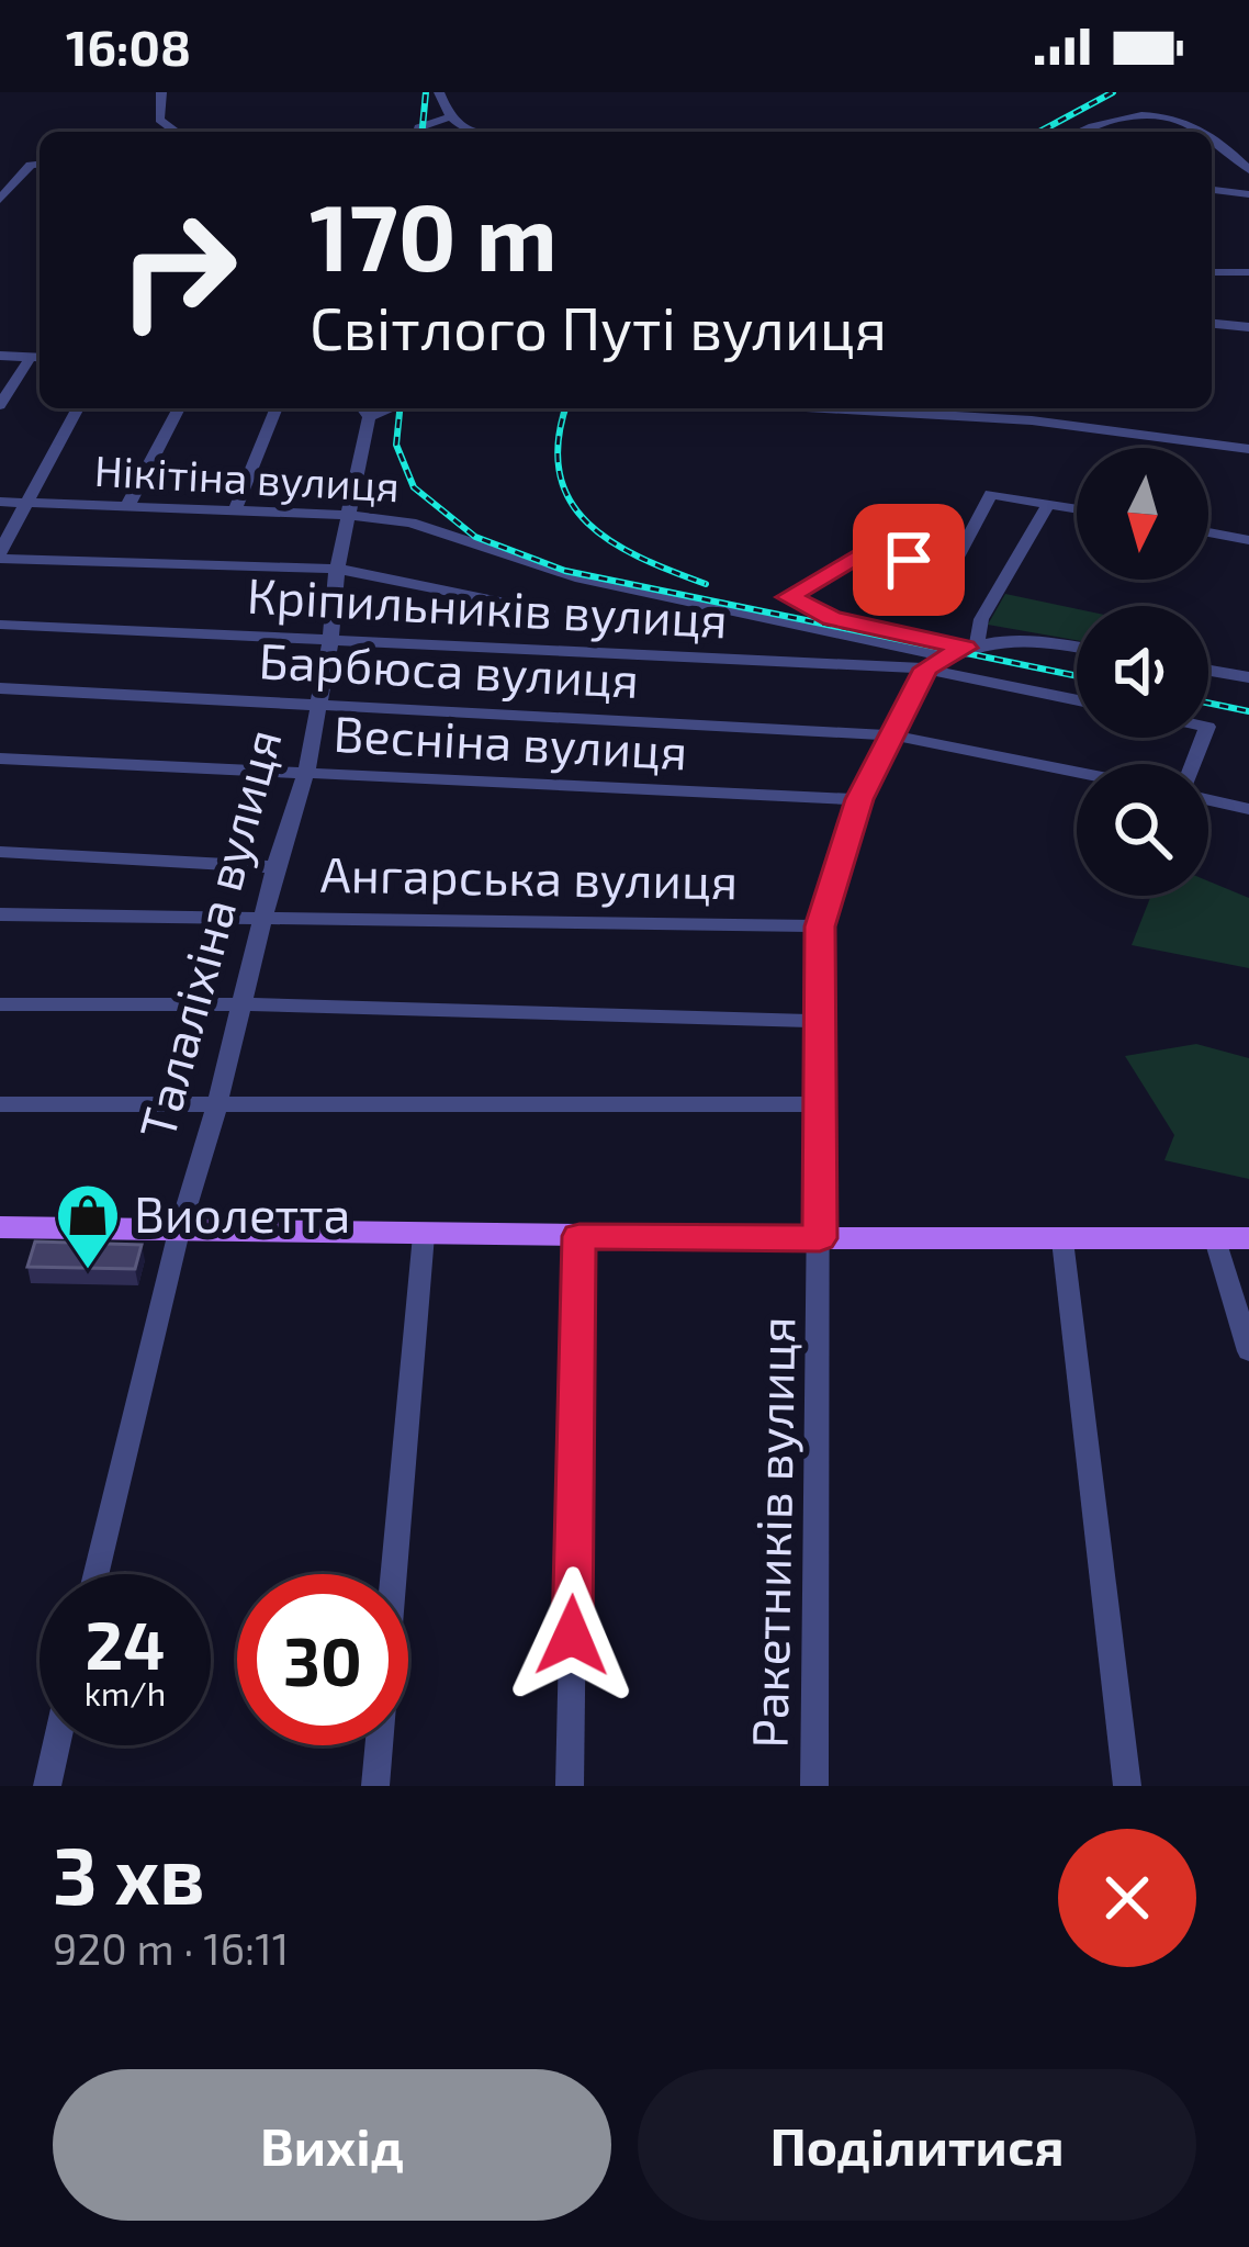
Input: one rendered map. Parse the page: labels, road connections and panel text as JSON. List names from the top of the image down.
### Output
{
  "streets": {
    "street": [
      "Нікітіна вулиця",
      "Кріпильників вулиця",
      "Барбюса вулиця",
      "Весніна вулиця",
      "Ангарська вулиця",
      "Талаліхіна вулиця",
      "Ракетників вулиця"
    ]
  },
  "crossings": [
    ["Нікітіна вулиця", "Кріпильників вулиця"],
    ["Нікітіна вулиця", "Талаліхіна вулиця"],
    ["Нікітіна вулиця", "Ракетників вулиця"],
    ["Кріпильників вулиця", "Талаліхіна вулиця"],
    ["Кріпильників вулиця", "Ракетників вулиця"],
    ["Барбюса вулиця", "Талаліхіна вулиця"],
    ["Барбюса вулиця", "Ракетників вулиця"],
    ["Весніна вулиця", "Талаліхіна вулиця"],
    ["Весніна вулиця", "Ракетників вулиця"],
    ["Ангарська вулиця", "Талаліхіна вулиця"],
    ["Ангарська вулиця", "Ракетників вулиця"]
  ],
  "places": {
    "shop": ["Виолетта"]
  },
  "north": "bottom",
  "page": {
    "status": "16:08",
    "turn": ["170 m", "Світлого Путі вулиця"],
    "speed": "24 km/h",
    "limit": "30",
    "heading": ["3 хв", "920 m · 16:11"],
    "buttons": ["Вихід", "Поділитися"]
  }
}
